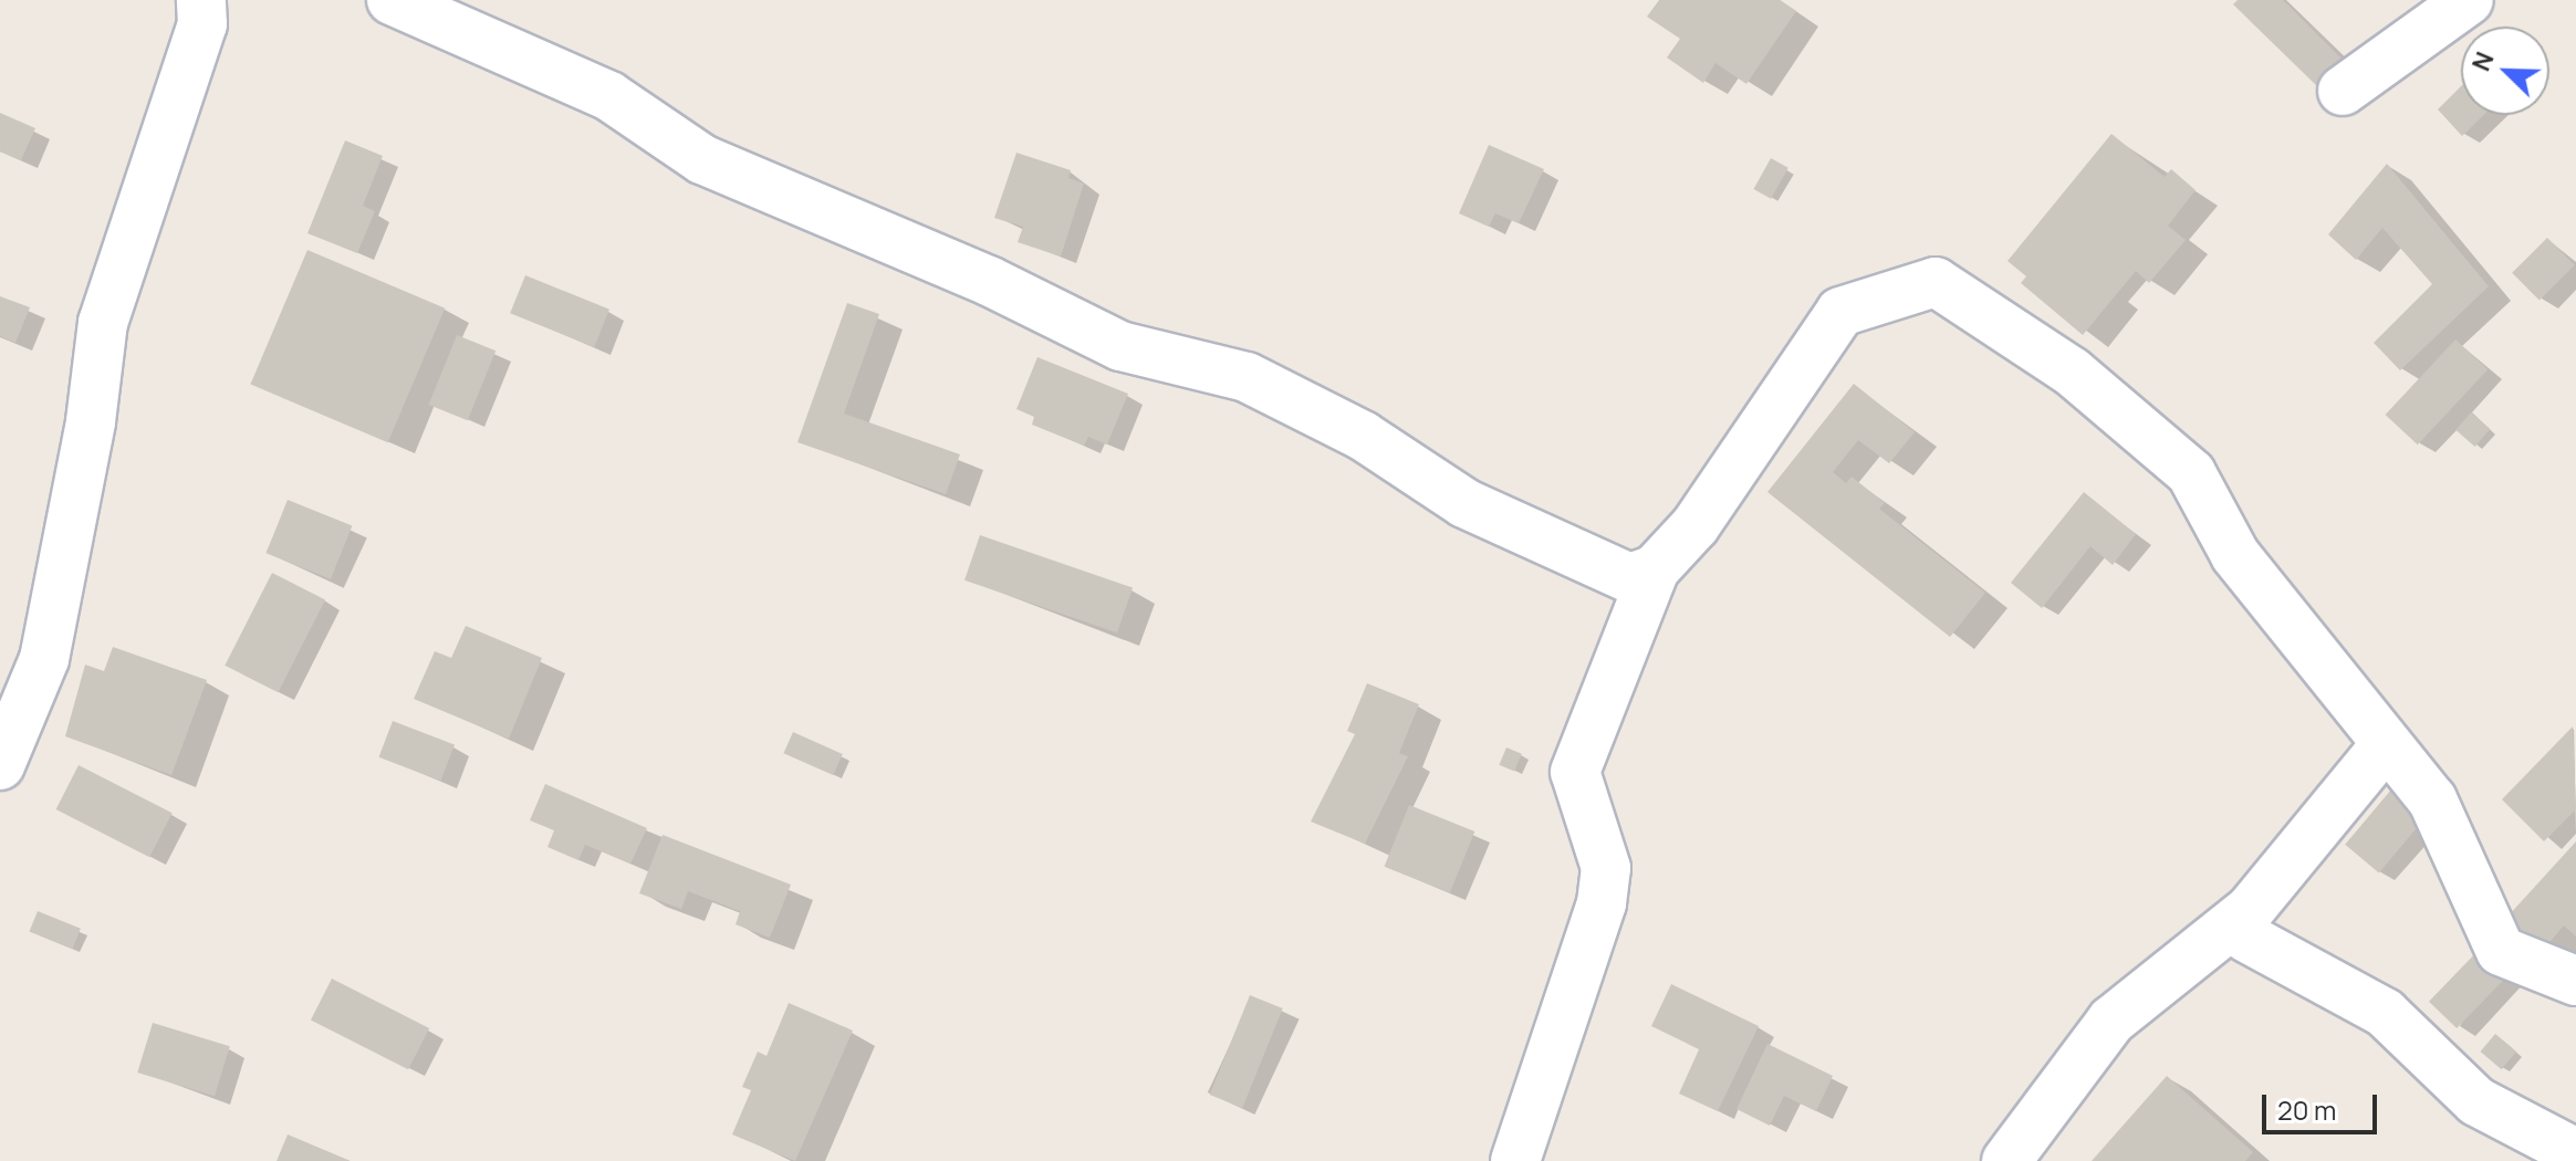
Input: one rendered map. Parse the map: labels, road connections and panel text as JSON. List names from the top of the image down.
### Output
{
  "scale_bar": "20 m",
  "north": "top left"
}
